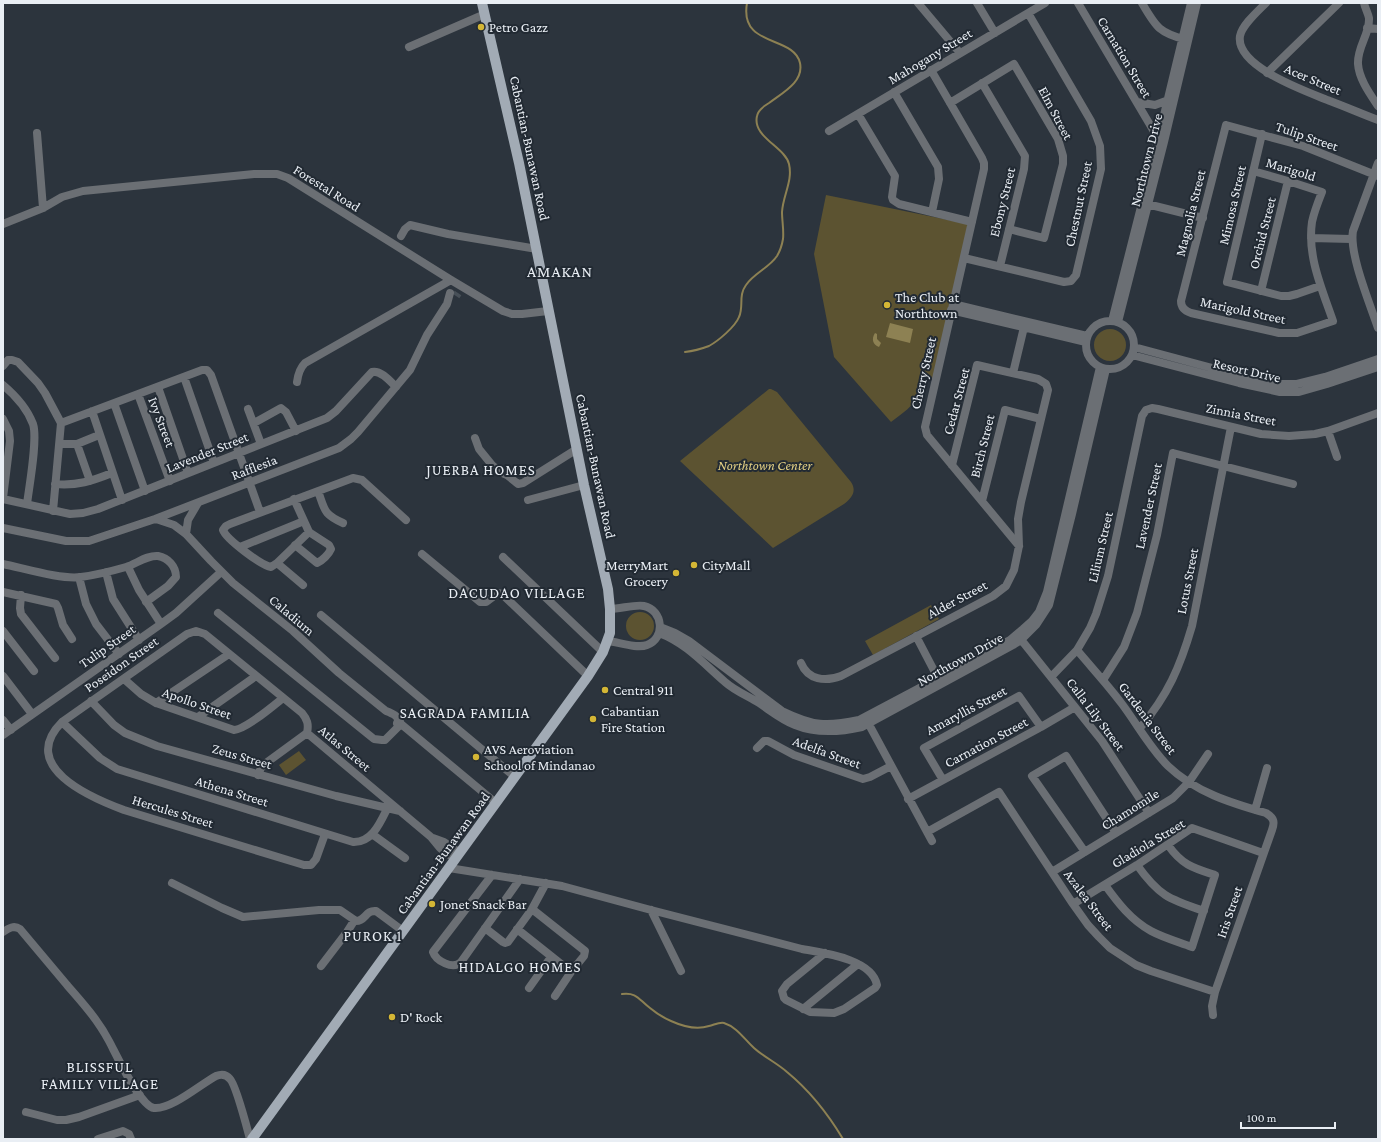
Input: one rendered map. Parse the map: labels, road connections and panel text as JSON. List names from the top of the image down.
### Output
{
  "streets": {
    "main road": ["Cabantian-Bunawan Road"],
    "street": [
      "Mahogany Street",
      "Carnation Street",
      "Acer Street",
      "Elm Street",
      "Tulip Street",
      "Northtown Drive",
      "Marigold",
      "Forestal Road",
      "Ebony Street",
      "Chestnut Street",
      "Mimosa Street",
      "Magnolia Street",
      "Orchid Street",
      "Marigold Street",
      "Resort Drive",
      "Cherry Street",
      "Cedar Street",
      "Zinnia Street",
      "Ivy Street",
      "Birch Street",
      "Lavender Street",
      "Rafflesia",
      "Lilium Street",
      "Lotus Street",
      "Alder Street",
      "Caladium",
      "Poseidon Street",
      "Apollo Street",
      "Amaryllis Street",
      "Calla Lily Street",
      "Gardenia Street",
      "Atlas Street",
      "Adelfa Street",
      "Zeus Street",
      "Athena Street",
      "Chamomile",
      "Hercules Street",
      "Gladiola Street",
      "Azalea Street",
      "Iris Street"
    ]
  },
  "crossings": [
    ["Mahogany Street", "Chestnut Street"],
    ["Mahogany Street", "Cherry Street"],
    ["Carnation Street", "Northtown Drive"],
    ["Carnation Street", "Amaryllis Street"],
    ["Carnation Street", "Calla Lily Street"],
    ["Elm Street", "Ebony Street"],
    ["Elm Street", "Cherry Street"],
    ["Tulip Street", "Mimosa Street"],
    ["Tulip Street", "Magnolia Street"],
    ["Tulip Street", "Caladium"],
    ["Cabantian-Bunawan Road", "Northtown Drive"],
    ["Cabantian-Bunawan Road", "Forestal Road"],
    ["Cabantian-Bunawan Road", "Caladium"],
    ["Cabantian-Bunawan Road", "Zeus Street"],
    ["Northtown Drive", "Resort Drive"],
    ["Northtown Drive", "Calla Lily Street"],
    ["Marigold", "Mimosa Street"],
    ["Marigold", "Orchid Street"],
    ["Marigold", "Marigold Street"],
    ["Forestal Road", "Rafflesia"],
    ["Ebony Street", "Chestnut Street"],
    ["Chestnut Street", "Cherry Street"],
    ["Mimosa Street", "Orchid Street"],
    ["Magnolia Street", "Marigold Street"],
    ["Cherry Street", "Cedar Street"],
    ["Cherry Street", "Birch Street"],
    ["Cherry Street", "Alder Street"],
    ["Cedar Street", "Alder Street"],
    ["Zinnia Street", "Lilium Street"],
    ["Zinnia Street", "Lotus Street"],
    ["Ivy Street", "Lavender Street"],
    ["Birch Street", "Alder Street"],
    ["Lavender Street", "Rafflesia"],
    ["Lavender Street", "Lotus Street"],
    ["Lavender Street", "Gardenia Street"],
    ["Rafflesia", "Caladium"],
    ["Lilium Street", "Calla Lily Street"],
    ["Lilium Street", "Gardenia Street"],
    ["Lotus Street", "Gardenia Street"],
    ["Poseidon Street", "Apollo Street"],
    ["Poseidon Street", "Atlas Street"],
    ["Poseidon Street", "Zeus Street"],
    ["Poseidon Street", "Athena Street"],
    ["Poseidon Street", "Hercules Street"],
    ["Apollo Street", "Atlas Street"],
    ["Calla Lily Street", "Chamomile"],
    ["Gardenia Street", "Chamomile"],
    ["Gardenia Street", "Iris Street"],
    ["Atlas Street", "Zeus Street"],
    ["Athena Street", "Hercules Street"],
    ["Chamomile", "Azalea Street"],
    ["Gladiola Street", "Azalea Street"],
    ["Gladiola Street", "Iris Street"],
    ["Azalea Street", "Iris Street"]
  ],
  "districts": [
    "AMAKAN",
    "JUERBA HOMES",
    "DACUDAO VILLAGE",
    "SAGRADA FAMILIA",
    "PUROK 1",
    "HIDALGO HOMES",
    "BLISSFUL FAMILY VILLAGE"
  ],
  "parks": ["Northtown Center"],
  "places": [
    "Petro Gazz",
    "The Club at Northtown",
    "CityMall",
    "MerryMart Grocery",
    "Central 911",
    "Cabantian Fire Station",
    "AVS Aeroviation School of Mindanao",
    "Jonet Snack Bar",
    "D' Rock"
  ],
  "scale_bar": "100 m"
}
